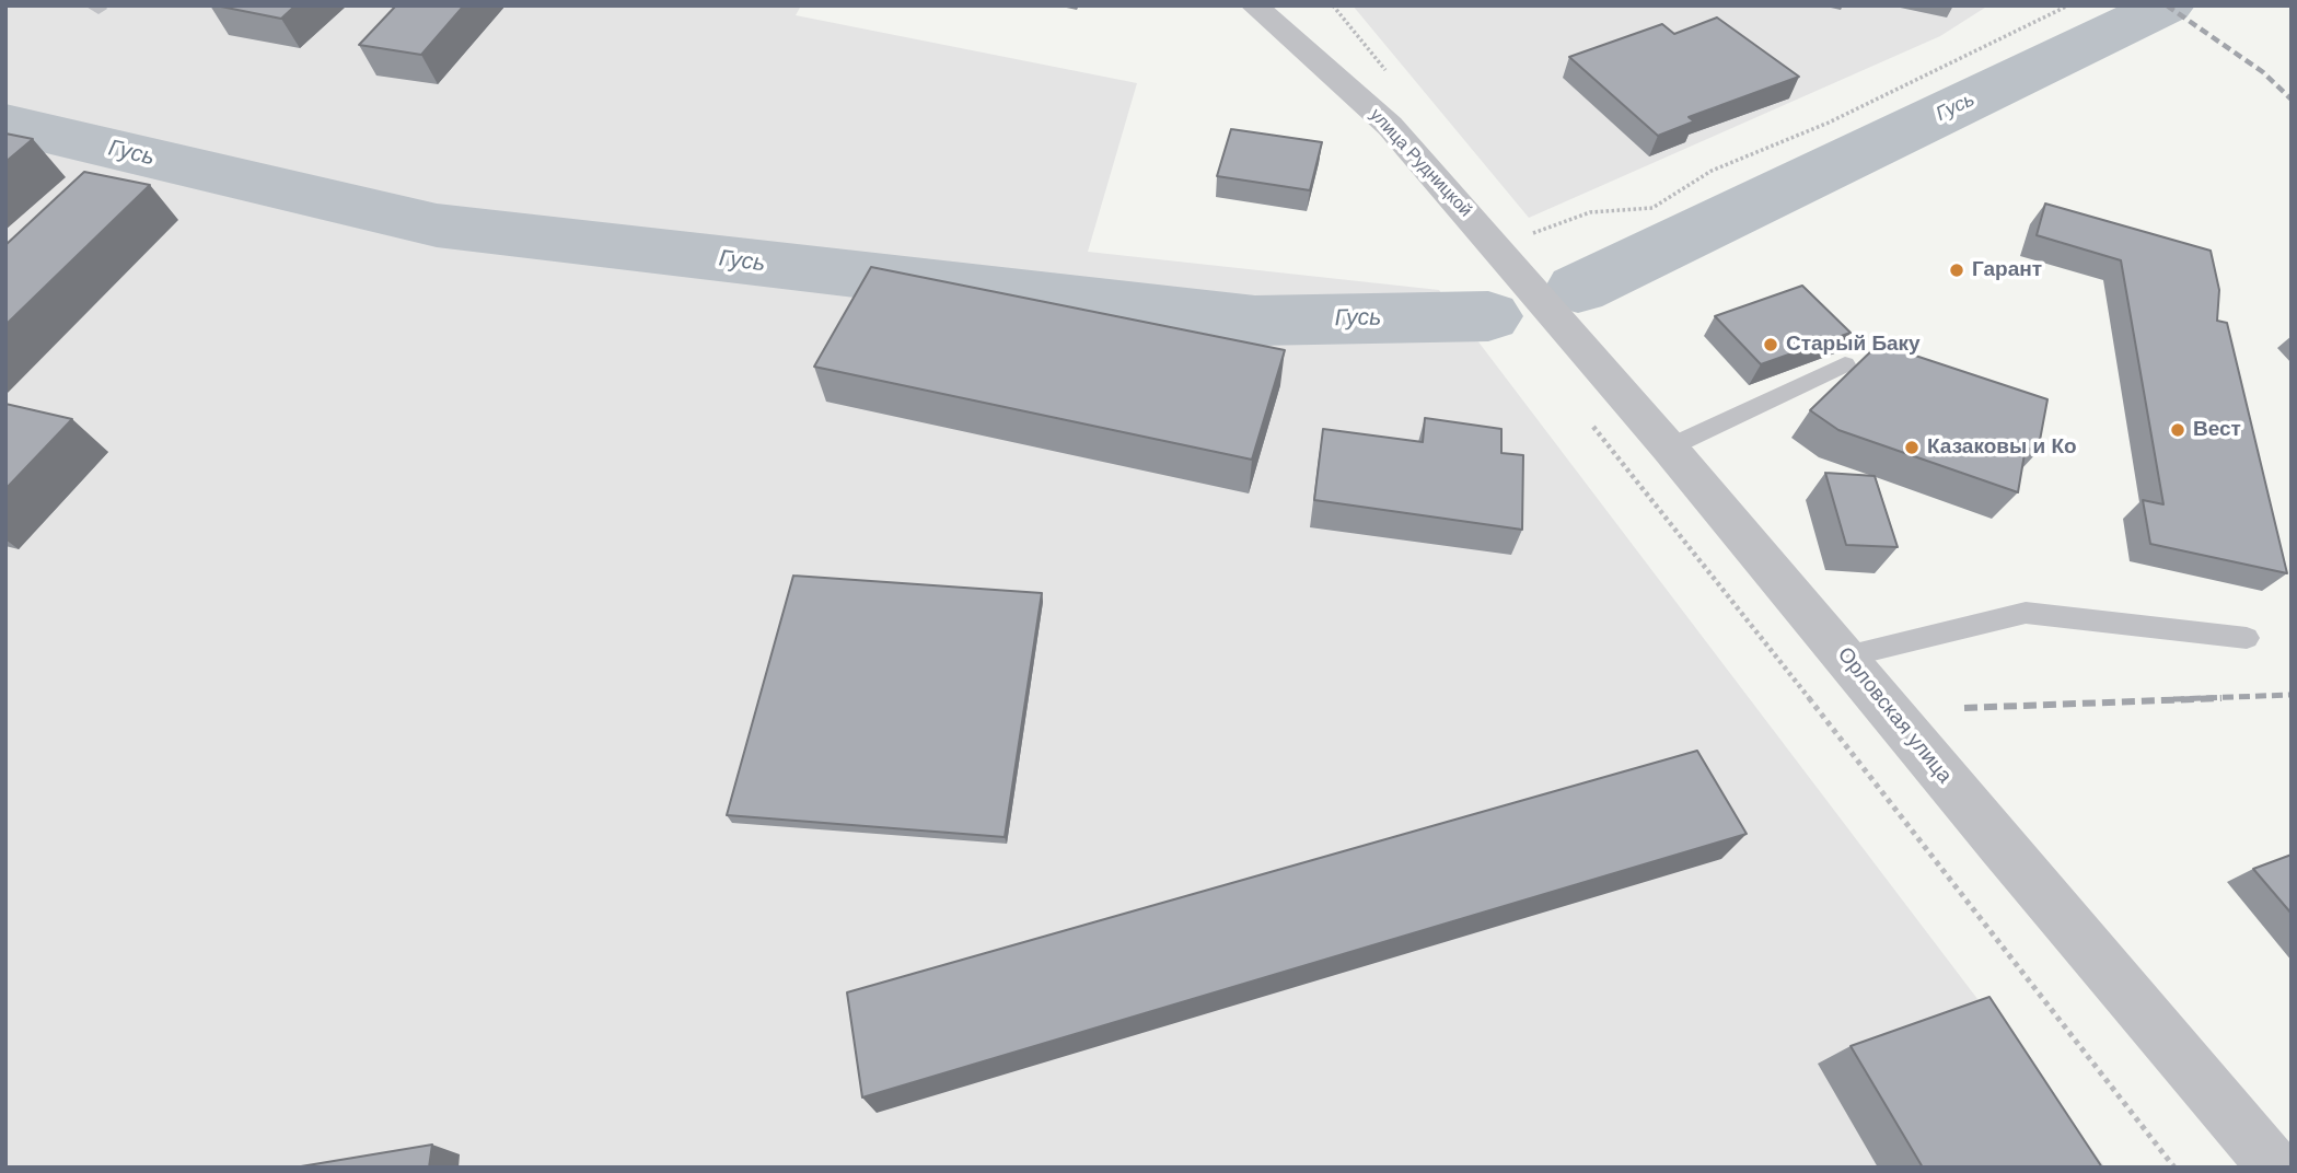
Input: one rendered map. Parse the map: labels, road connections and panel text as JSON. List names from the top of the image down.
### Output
{
  "streets": {
    "street": ["улица Рудницкой", "Орловская улица"]
  },
  "crossings": [
    ["улица Рудницкой", "Орловская улица"]
  ],
  "water": ["Гусь"],
  "places": [
    "Гарант",
    "Старый Баку",
    "Вест",
    "Казаковы и Ко"
  ]
}
